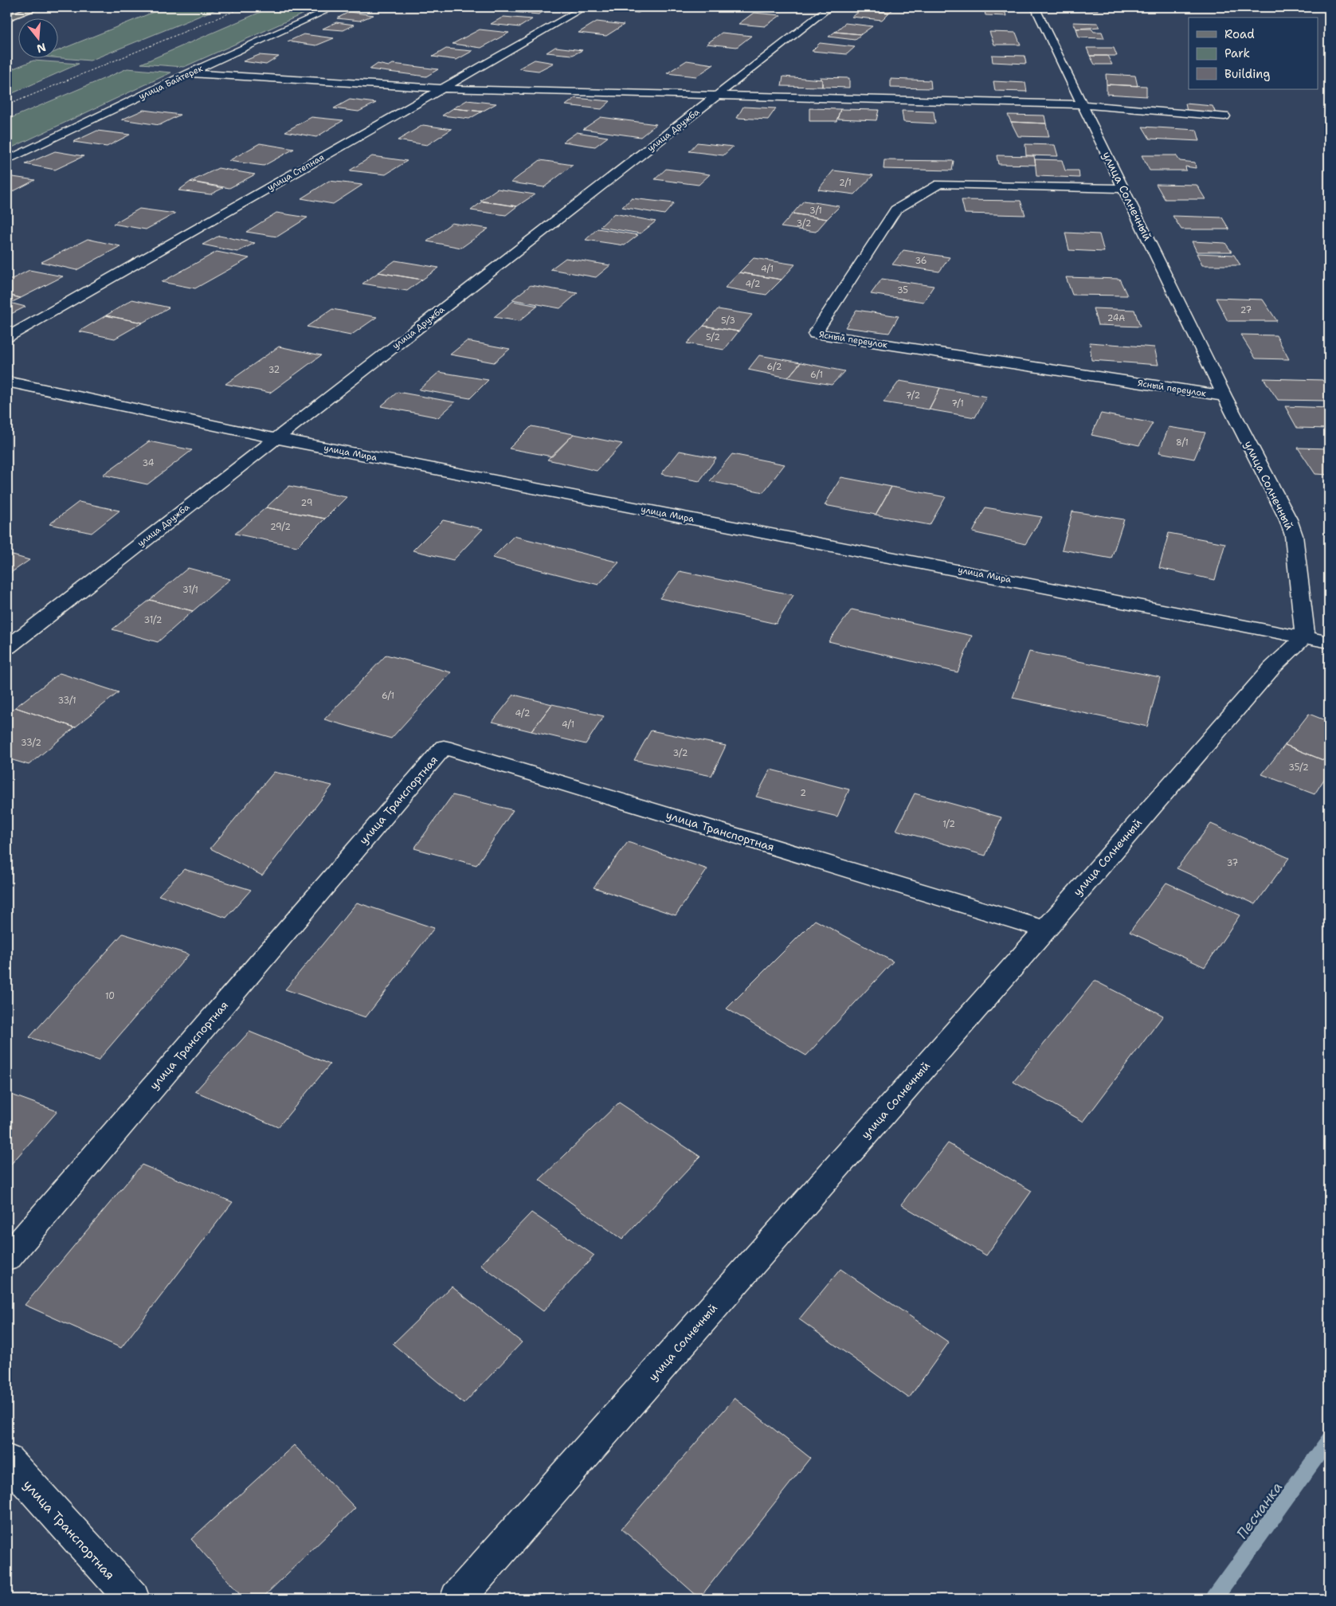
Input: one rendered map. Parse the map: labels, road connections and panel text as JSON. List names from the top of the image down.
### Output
{
  "streets": {
    "street": [
      "улица Байтерек",
      "улица Дружба",
      "улица Степная",
      "улица Солнечный",
      "Ясный переулок",
      "улица Мира",
      "улица Транспортная"
    ]
  },
  "crossings": [
    ["улица Дружба", "улица Мира"],
    ["улица Солнечный", "Ясный переулок"],
    ["улица Солнечный", "улица Мира"],
    ["улица Солнечный", "улица Транспортная"]
  ],
  "water": ["Песчанка"],
  "house_numbers": [
    "2/1",
    "3/1",
    "3/2",
    "36",
    "4/1",
    "4/2",
    "35",
    "27",
    "24А",
    "5/3",
    "5/2",
    "6/2",
    "32",
    "6/1",
    "7/2",
    "7/1",
    "8/1",
    "34",
    "29",
    "29/2",
    "31/1",
    "31/2",
    "6/1",
    "33/1",
    "4/2",
    "4/1",
    "33/2",
    "3/2",
    "35/2",
    "2",
    "1/2",
    "37",
    "10"
  ],
  "legend": ["Road", "Park", "Building"],
  "north": "bottom"
}
